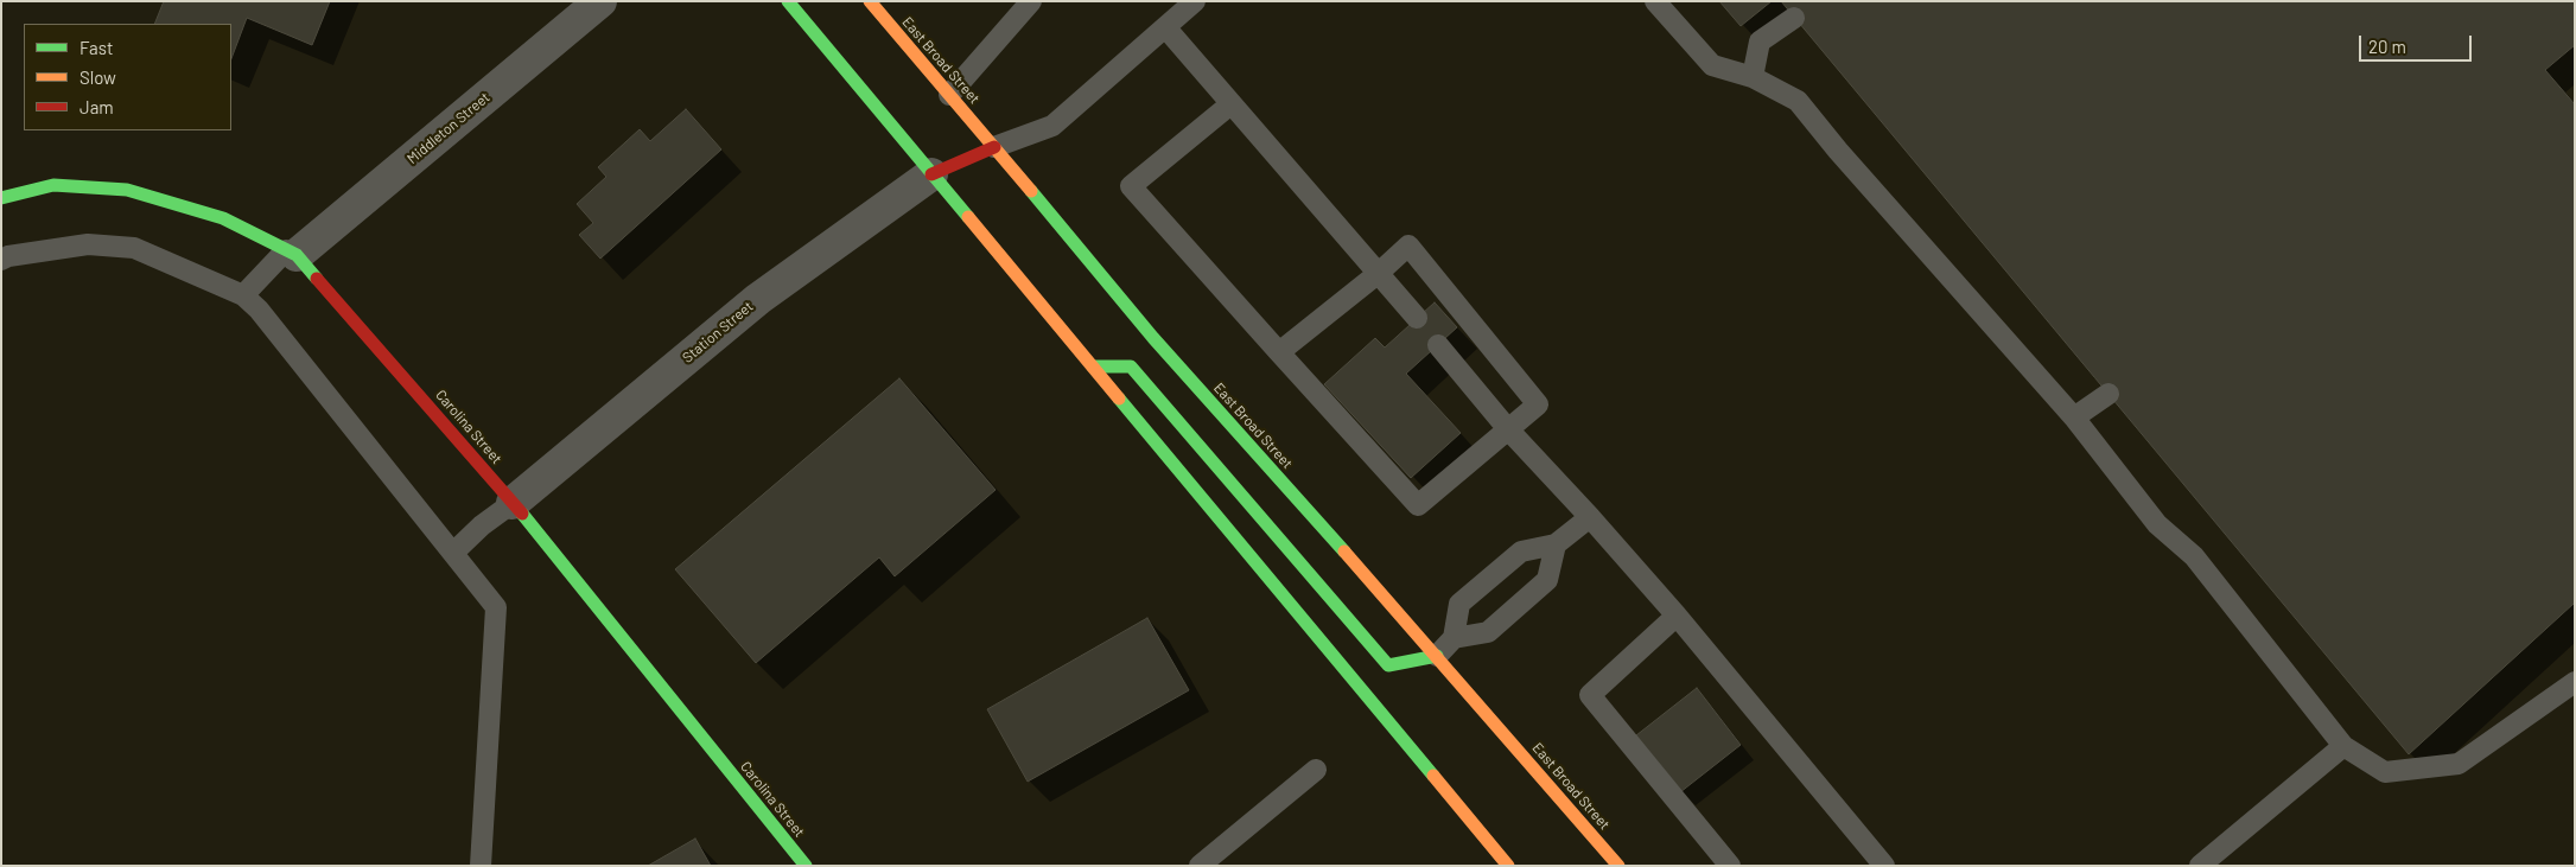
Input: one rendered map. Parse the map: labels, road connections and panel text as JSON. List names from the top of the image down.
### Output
{
  "streets": {
    "main road": ["East Broad Street", "Carolina Street"],
    "street": ["Middleton Street", "Station Street"]
  },
  "crossings": [
    ["Middleton Street", "Carolina Street"],
    ["Station Street", "Carolina Street"]
  ],
  "legend": ["Fast", "Slow", "Jam"],
  "scale_bar": "20 m"
}
